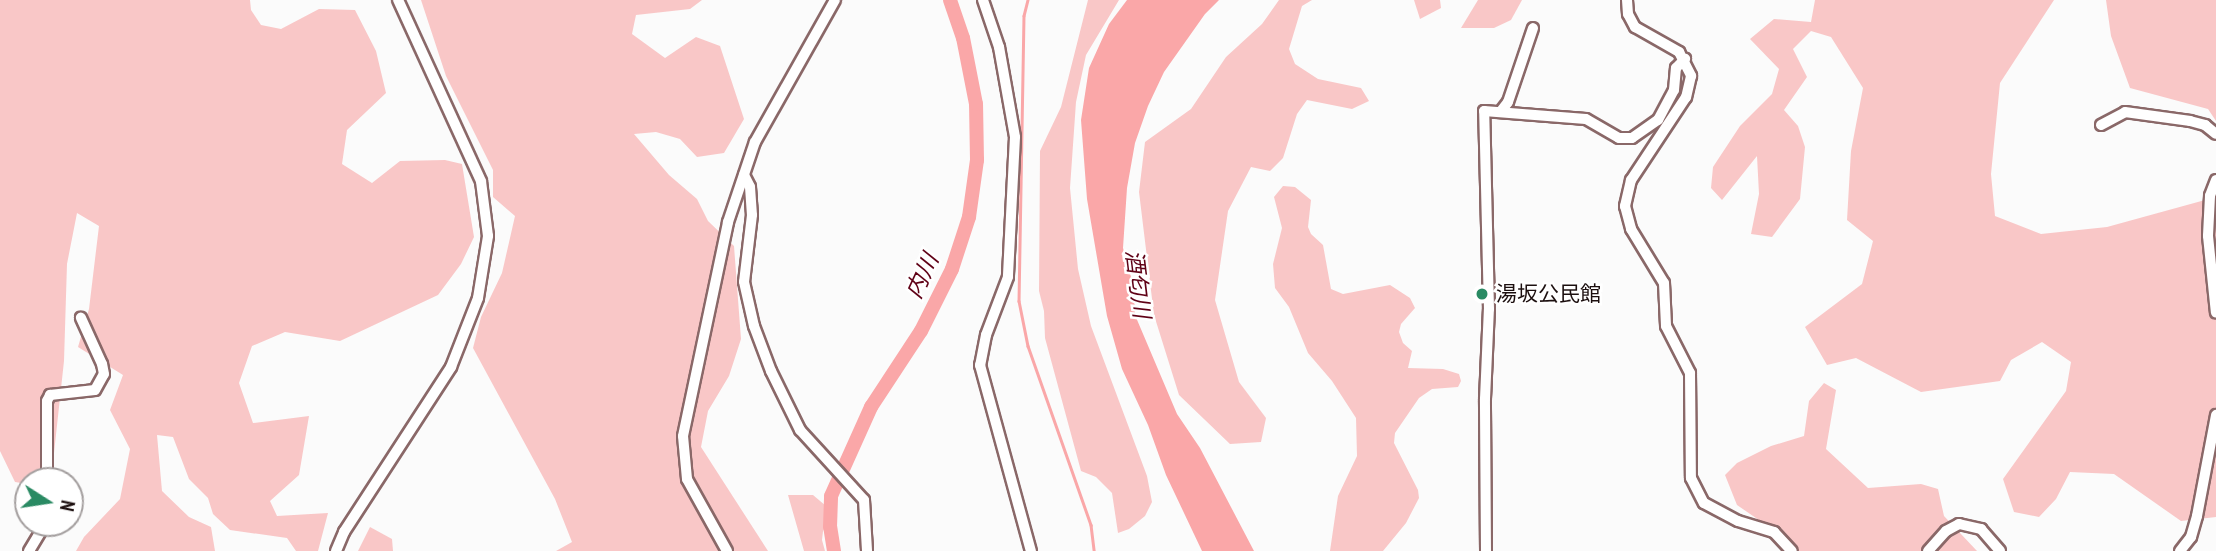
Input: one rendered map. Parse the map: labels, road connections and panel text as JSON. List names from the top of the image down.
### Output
{
  "water": ["内川", "酒匂川"],
  "places": ["湯坂公民館"],
  "north": "right"
}
